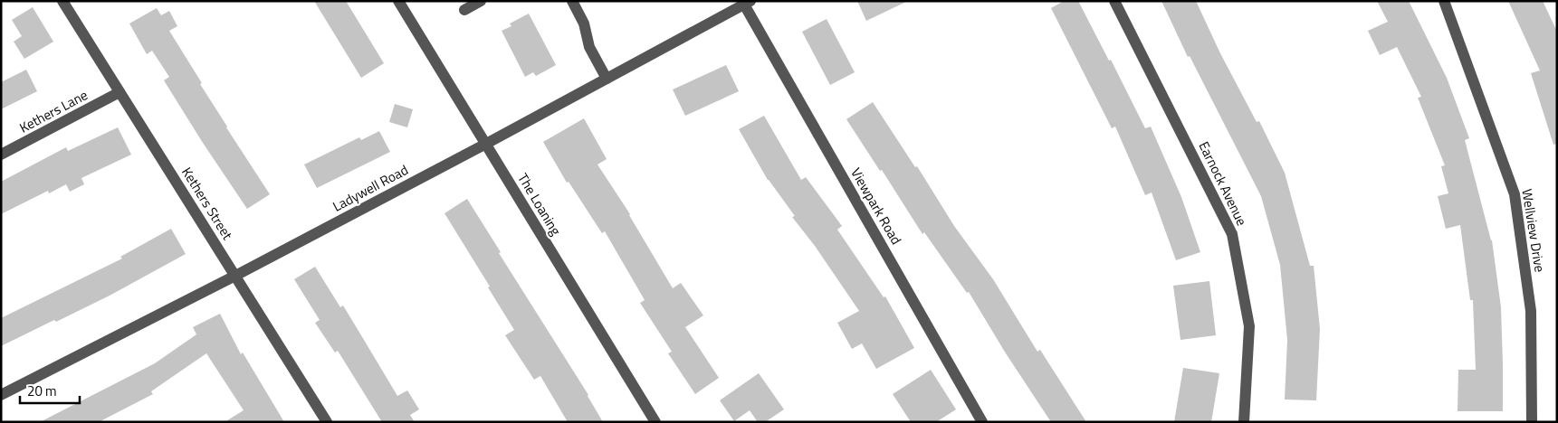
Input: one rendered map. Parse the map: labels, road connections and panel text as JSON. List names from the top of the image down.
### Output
{
  "streets": {
    "street": [
      "Kethers Lane",
      "Earnock Avenue",
      "Ladywell Road",
      "Kethers Street",
      "The Loaning",
      "Viewpark Road",
      "Wellview Drive"
    ]
  },
  "crossings": [
    ["Kethers Lane", "Kethers Street"],
    ["Ladywell Road", "Kethers Street"],
    ["Ladywell Road", "The Loaning"],
    ["Ladywell Road", "Viewpark Road"]
  ],
  "scale_bar": "20 m"
}
